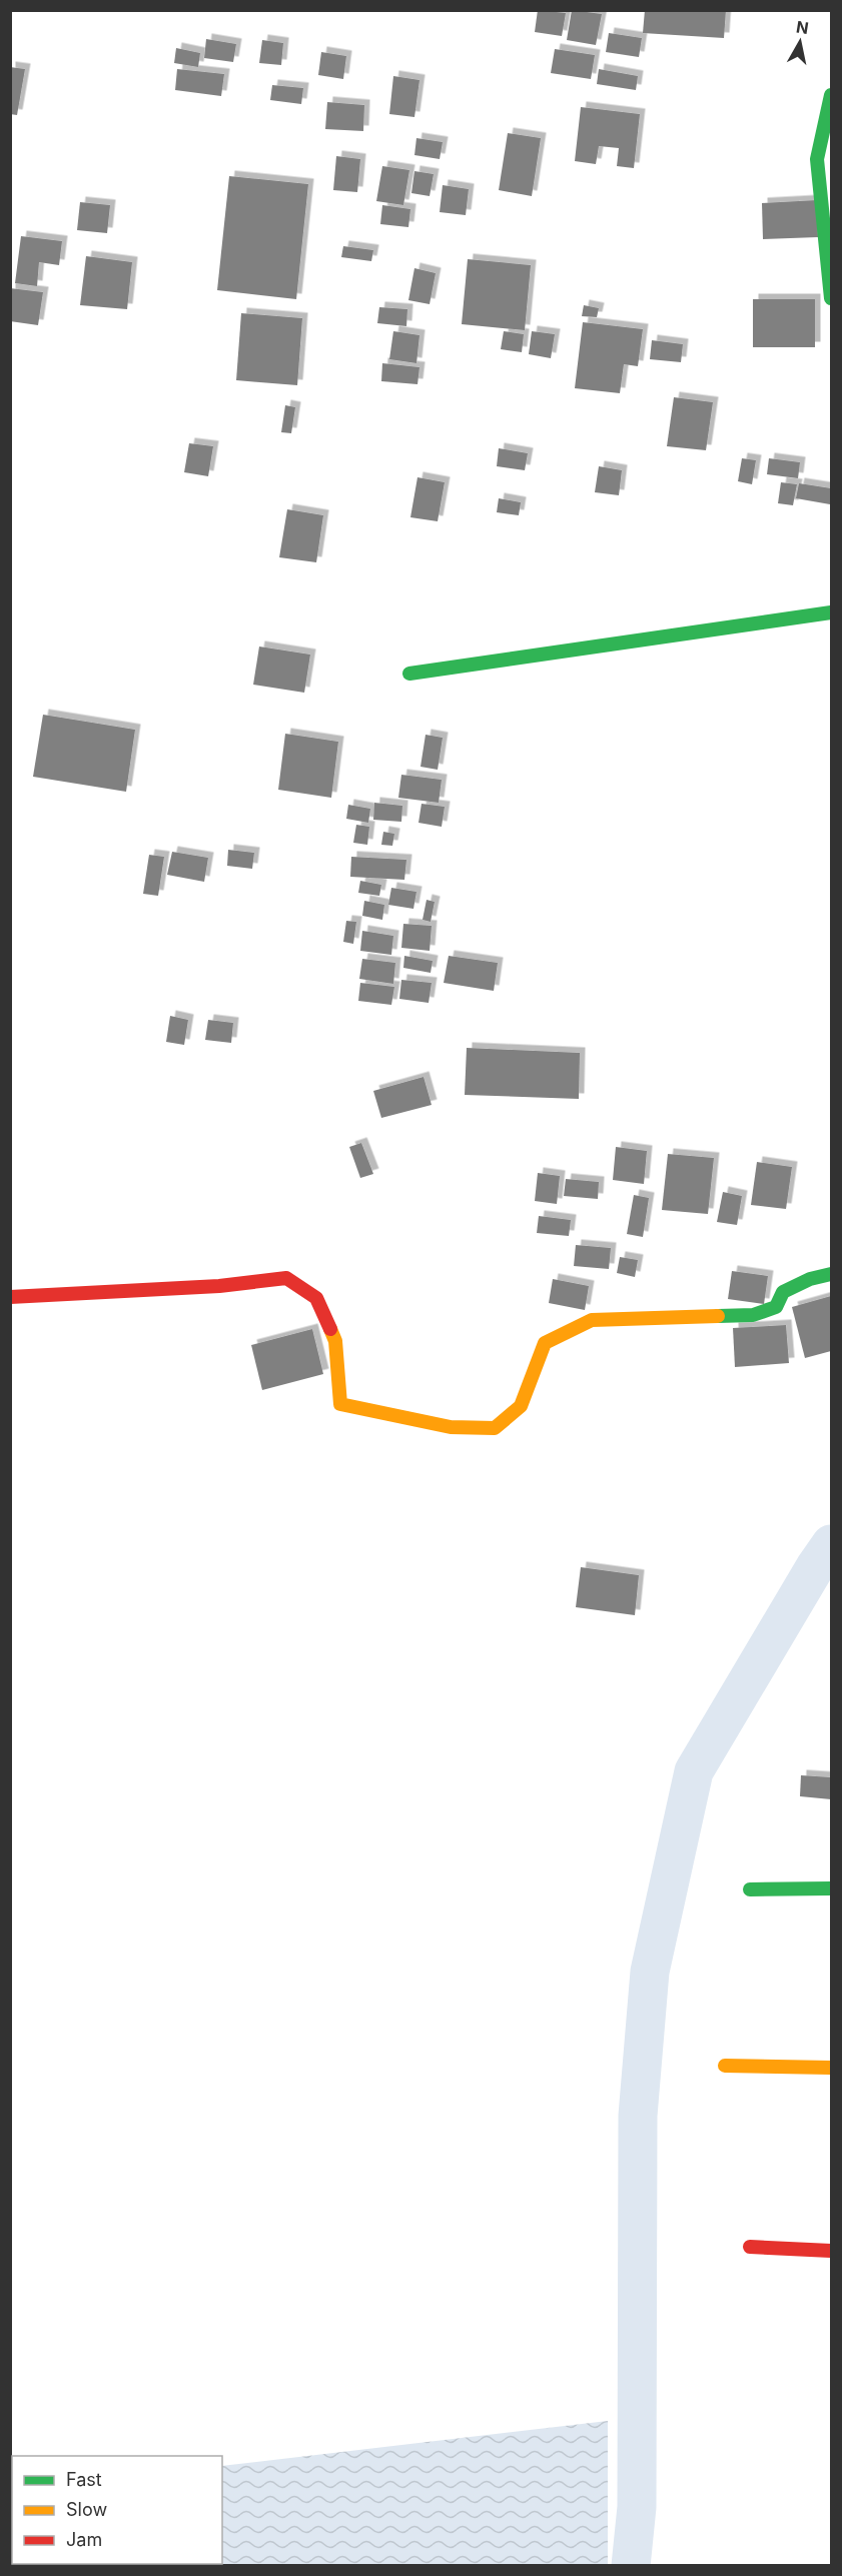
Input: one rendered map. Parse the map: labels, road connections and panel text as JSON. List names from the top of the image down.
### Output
{
  "legend": ["Fast", "Slow", "Jam"],
  "north": "top"
}
